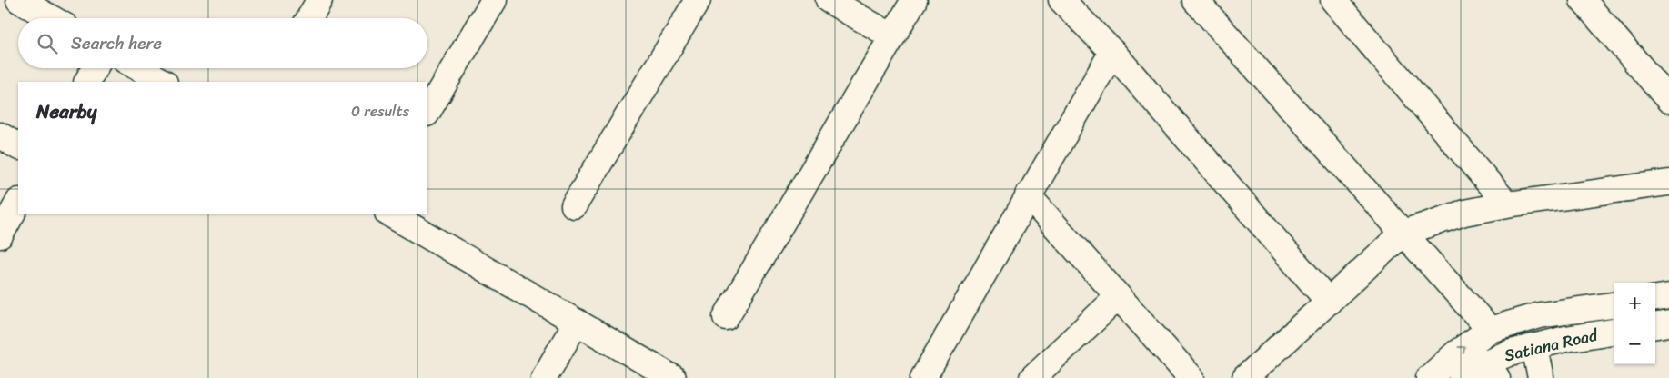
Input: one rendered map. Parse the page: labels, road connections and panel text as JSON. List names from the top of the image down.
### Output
{
  "streets": {
    "street": ["Satiana Road"]
  },
  "page": {
    "search": "Search here",
    "heading": ["Nearby", "0 results"],
    "map_buttons": ["+", "−"]
  }
}
